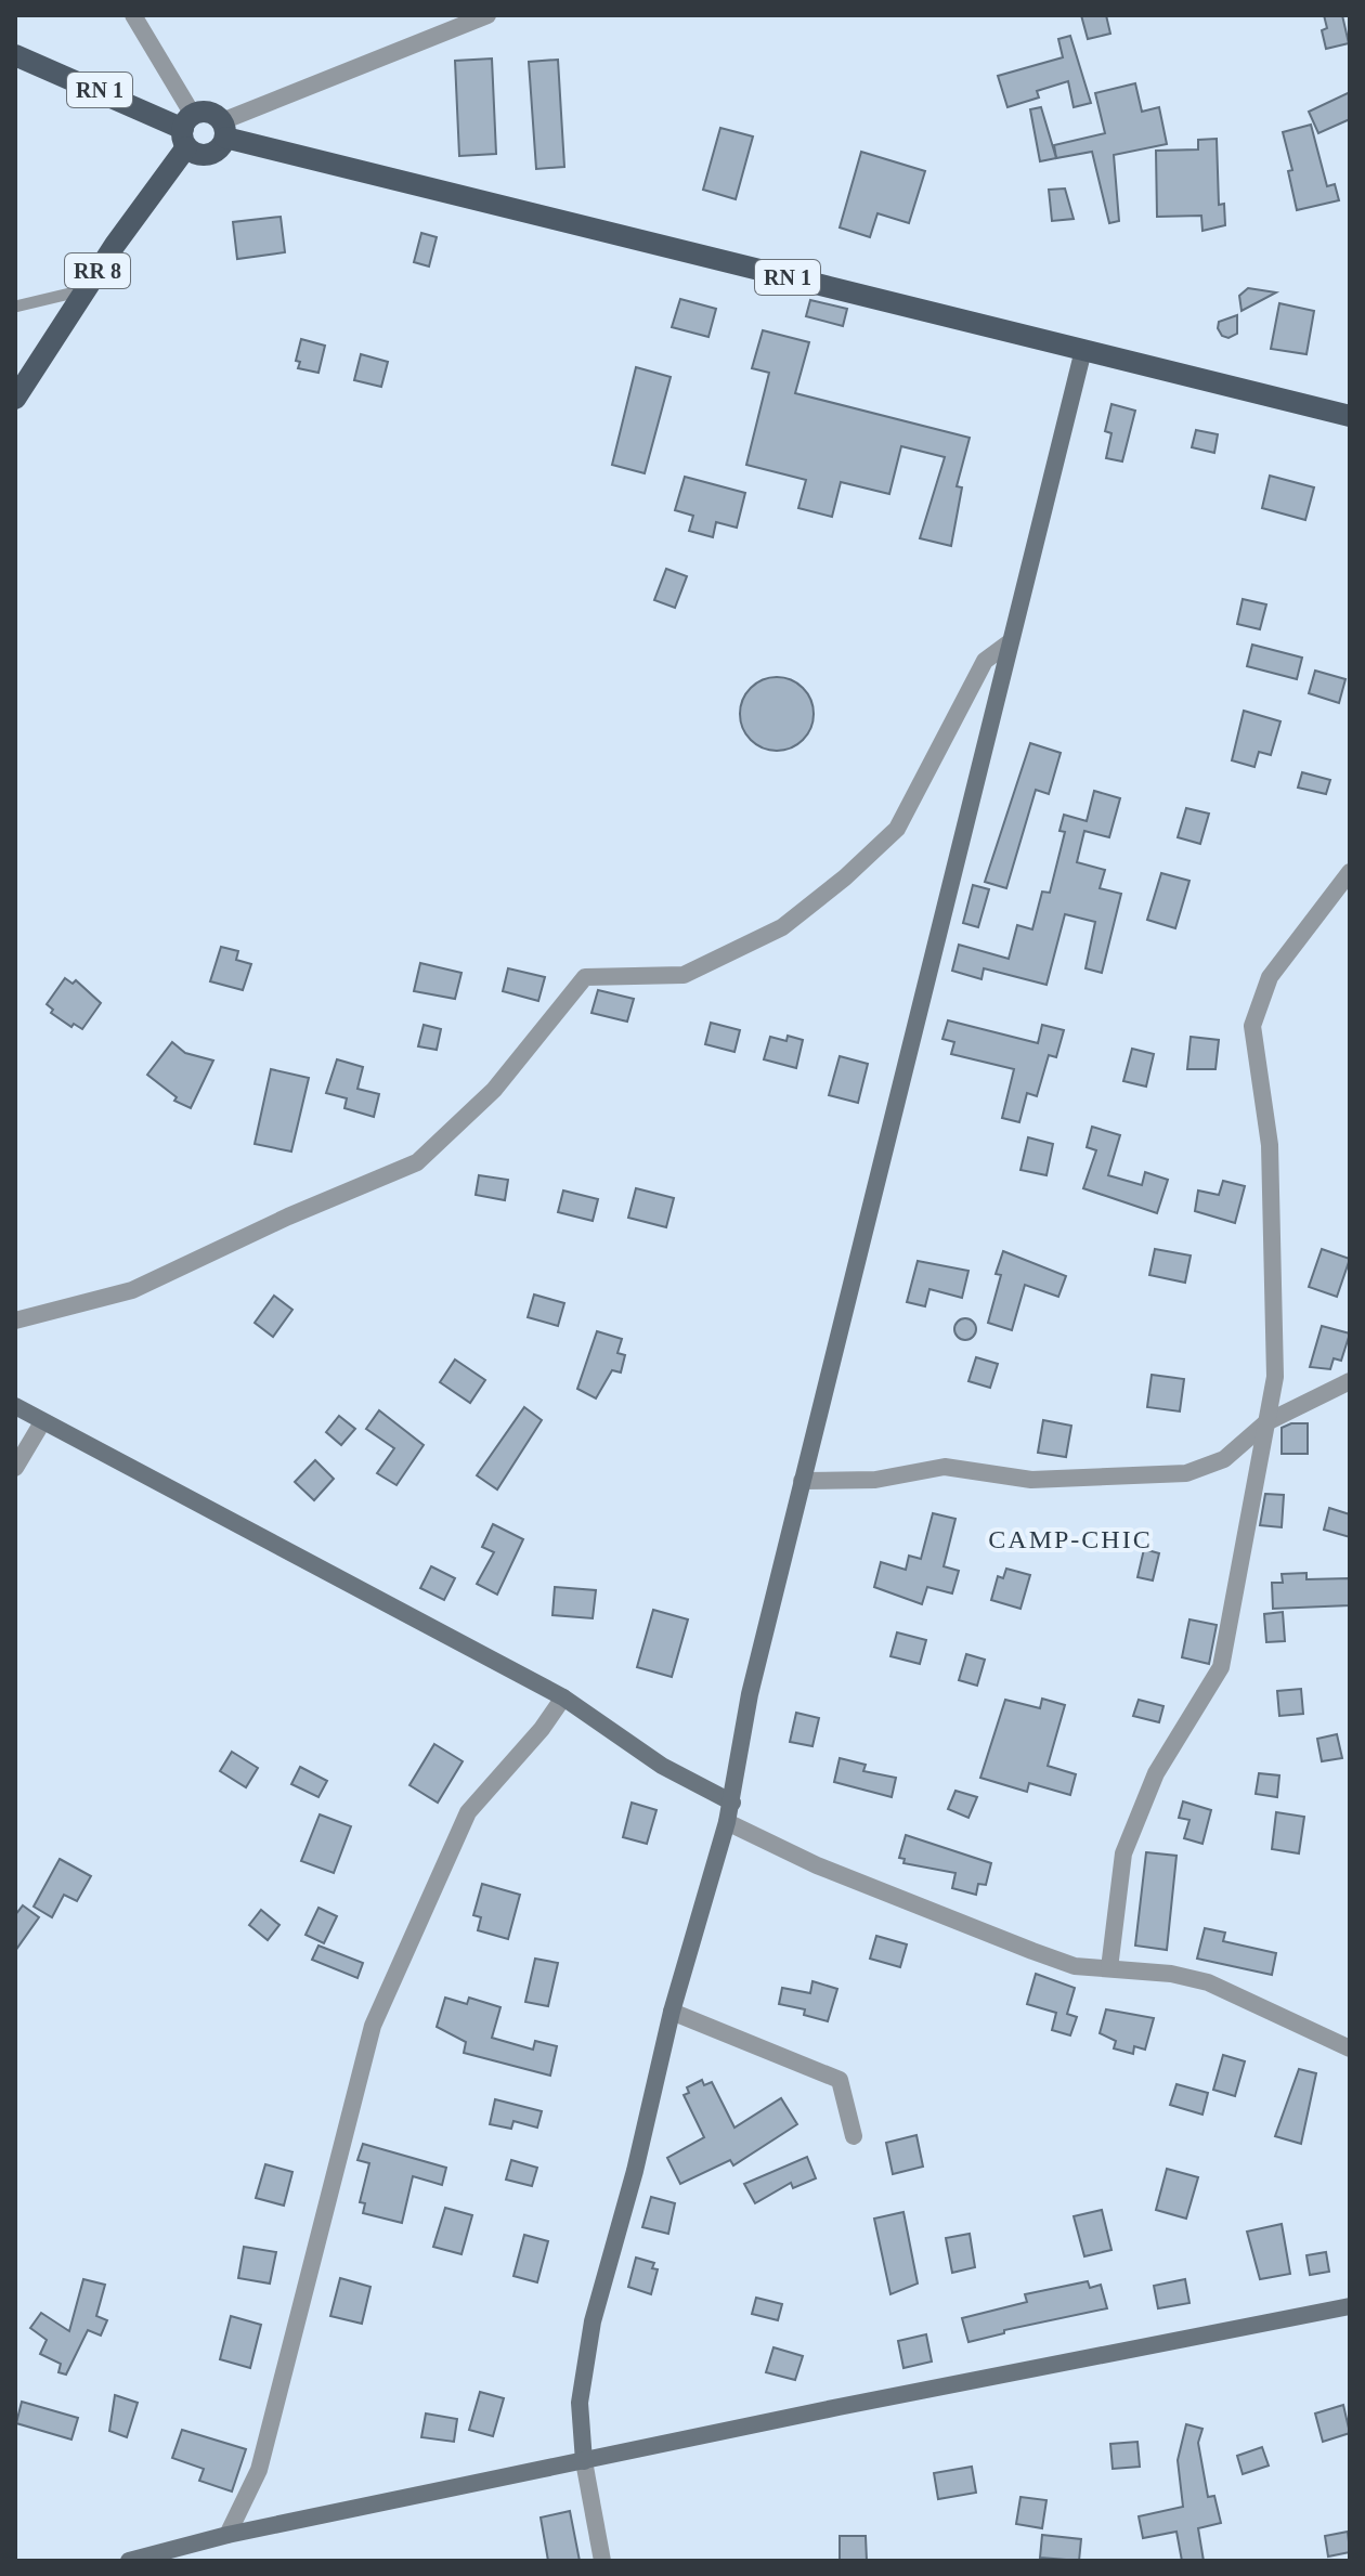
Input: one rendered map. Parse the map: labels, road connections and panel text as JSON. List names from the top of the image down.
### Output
{
  "streets": {
    "main road": ["RN 1", "RR 8"]
  },
  "crossings": [
    ["RN 1", "RR 8"]
  ],
  "districts": ["CAMP-CHIC"]
}
